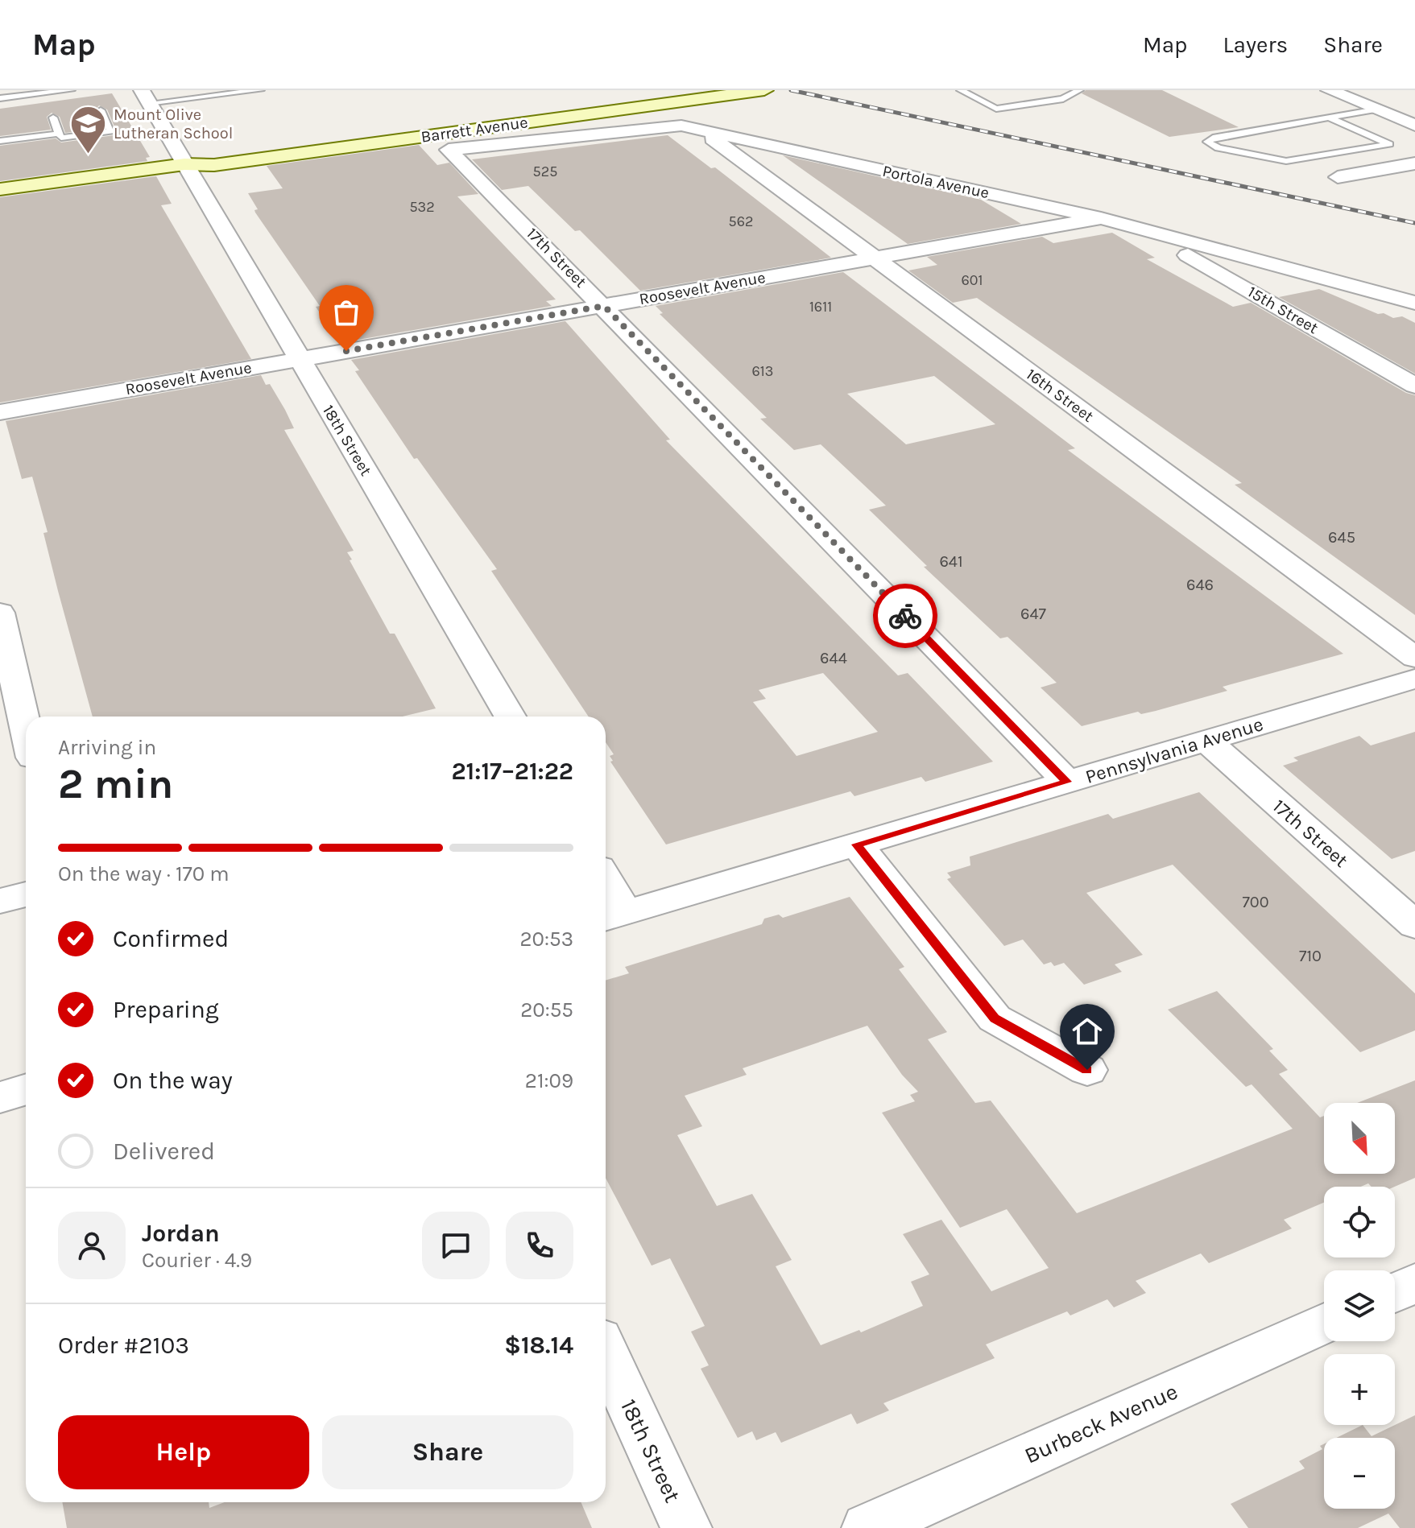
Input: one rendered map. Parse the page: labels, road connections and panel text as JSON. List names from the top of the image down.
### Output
{
  "streets": {
    "main road": ["Barrett Avenue"],
    "street": [
      "Portola Avenue",
      "17th Street",
      "Roosevelt Avenue",
      "15th Street",
      "16th Street",
      "18th Street",
      "Pennsylvania Avenue",
      "Burbeck Avenue"
    ]
  },
  "crossings": [
    ["Barrett Avenue", "18th Street"],
    ["Portola Avenue", "17th Street"],
    ["Portola Avenue", "Roosevelt Avenue"],
    ["Portola Avenue", "15th Street"],
    ["Portola Avenue", "16th Street"],
    ["17th Street", "Roosevelt Avenue"],
    ["17th Street", "Pennsylvania Avenue"],
    ["Roosevelt Avenue", "16th Street"],
    ["Roosevelt Avenue", "18th Street"]
  ],
  "places": {
    "school or university": ["Mount Olive Lutheran School"]
  },
  "house_numbers": [
    "525",
    "532",
    "562",
    "601",
    "1611",
    "613",
    "645",
    "641",
    "646",
    "647",
    "644",
    "700",
    "710"
  ],
  "north": "bottom right",
  "page": {
    "header": "Map",
    "nav": ["Map", "Layers", "Share"],
    "heading": ["2 min", "Arriving in", "21:17–21:22"],
    "panel": [
      "Jordan",
      "Courier · 4.9",
      "Order #2103",
      "$18.14"
    ],
    "bar": "On the way · 170 m",
    "list": [
      ["Confirmed", "20:53"],
      ["Preparing", "20:55"],
      ["On the way", "21:09"],
      "Delivered"
    ],
    "map_buttons": ["+", "−"],
    "buttons": ["Help", "Share"]
  }
}
